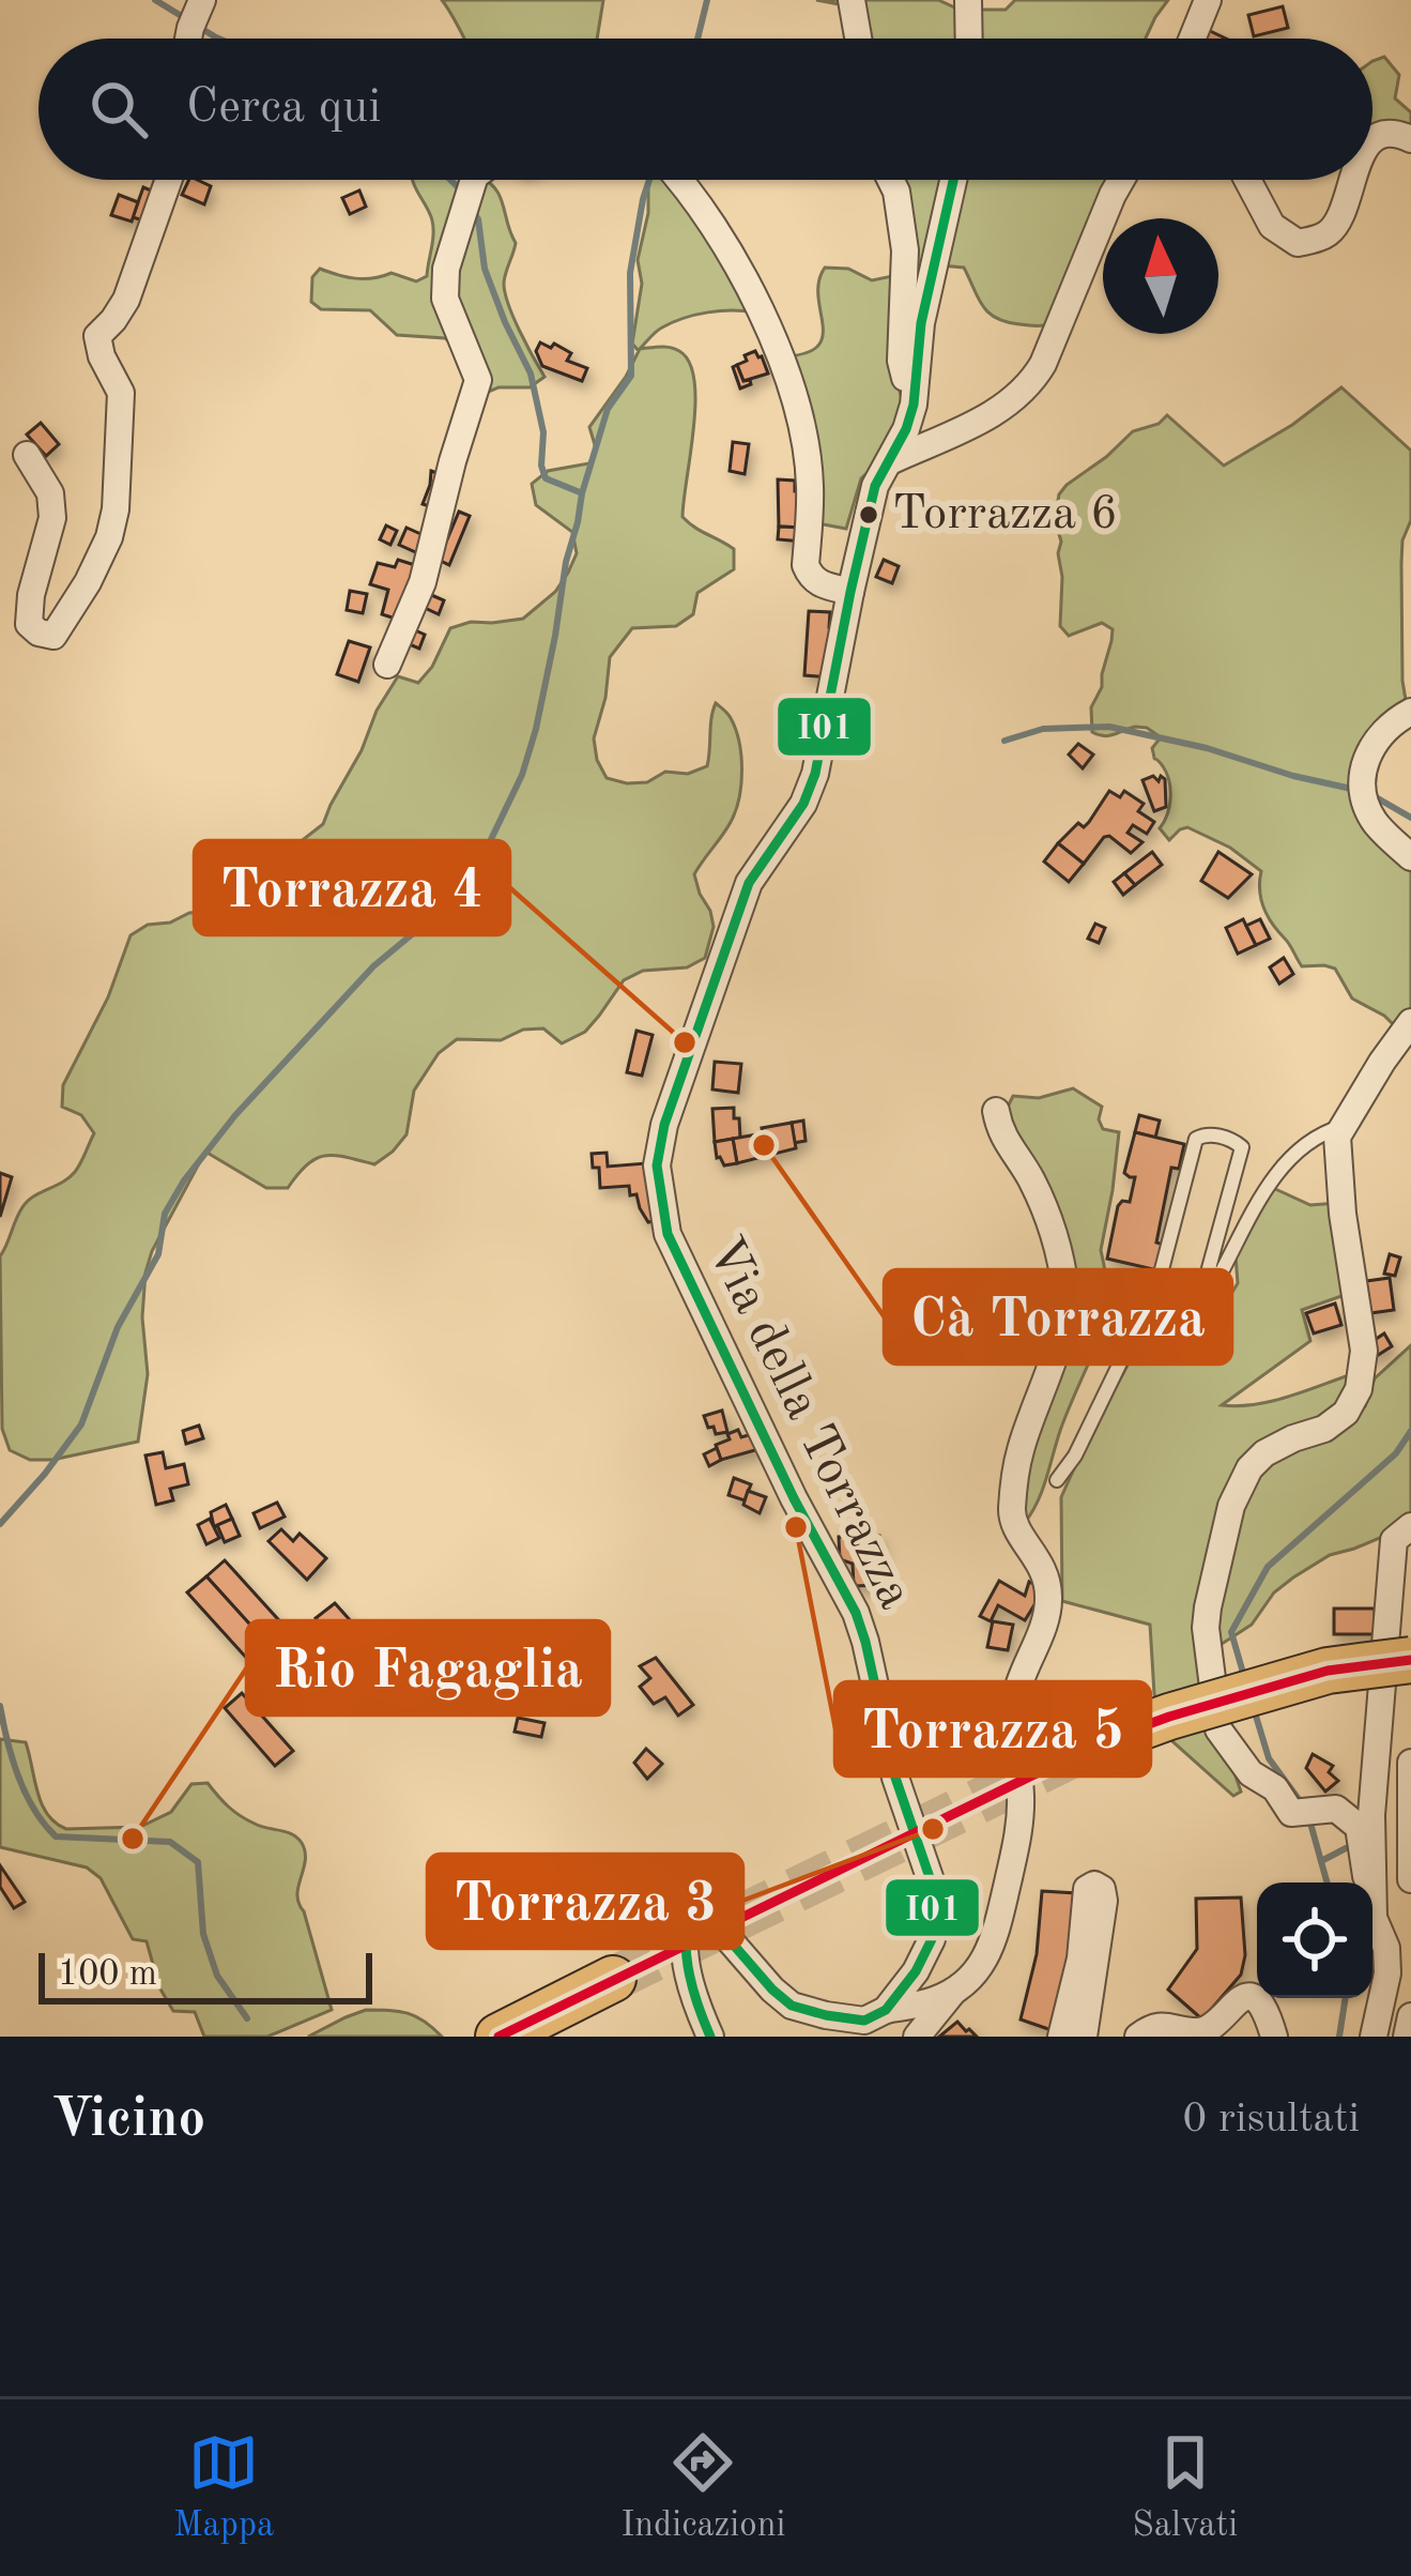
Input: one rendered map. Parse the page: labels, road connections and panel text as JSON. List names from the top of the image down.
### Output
{
  "streets": {
    "street": ["Via della Torrazza"]
  },
  "places": [
    "Torrazza 6",
    "Torrazza 4",
    "Cà Torrazza",
    "Torrazza 5",
    "Torrazza 3",
    "Rio Fagaglia"
  ],
  "lines": ["transit line I01"],
  "scale_bar": "100 m",
  "north": "top",
  "page": {
    "search": "Cerca qui",
    "scale": "100 m",
    "heading": ["Vicino", "0 risultati"],
    "nav": ["Mappa", "Indicazioni", "Salvati"]
  }
}
